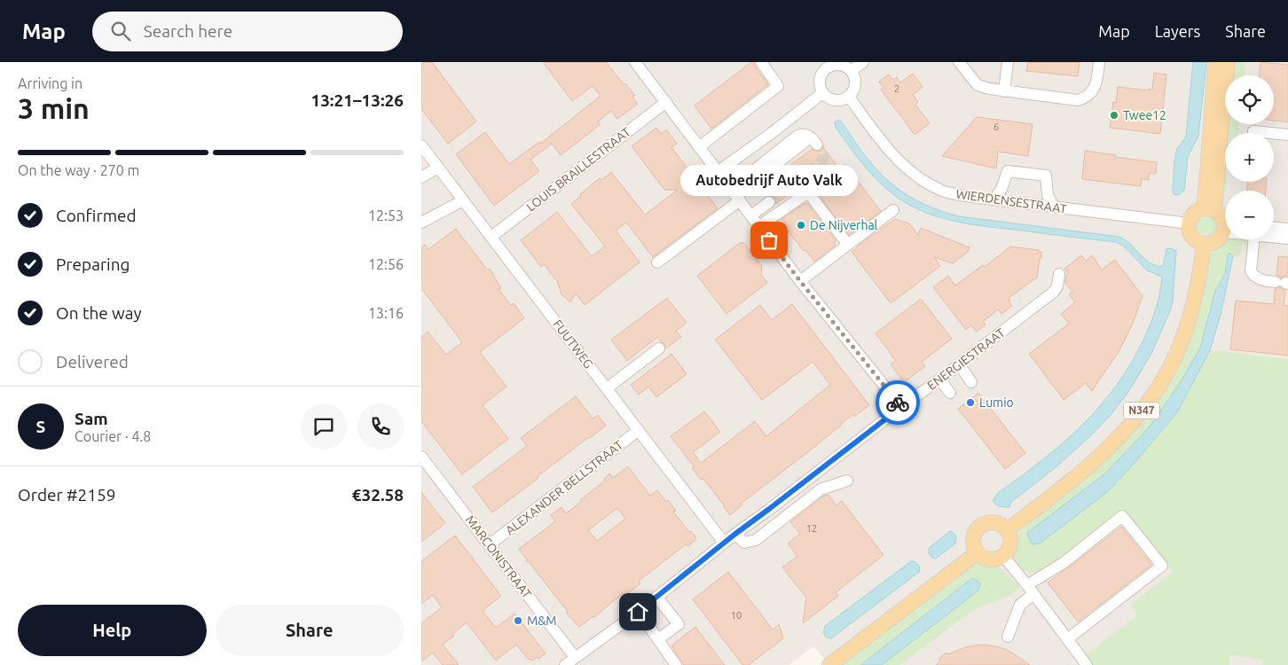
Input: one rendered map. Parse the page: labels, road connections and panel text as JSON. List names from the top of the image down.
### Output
{
  "streets": {
    "main road": ["N347"],
    "street": [
      "LOUIS BRAILLESTRAAT",
      "WIERDENSESTRAAT",
      "FUUTWEG",
      "ENERGIESTRAAT",
      "ALEXANDER BELLSTRAAT",
      "MARCONISTRAAT"
    ]
  },
  "crossings": [
    ["LOUIS BRAILLESTRAAT", "FUUTWEG"],
    ["FUUTWEG", "ENERGIESTRAAT"],
    ["FUUTWEG", "ALEXANDER BELLSTRAAT"],
    ["ENERGIESTRAAT", "MARCONISTRAAT"],
    ["ALEXANDER BELLSTRAAT", "MARCONISTRAAT"]
  ],
  "places": [
    "Twee12",
    "De Nijverhal",
    "Autobedrijf Auto Valk",
    "Lumio",
    "M&M"
  ],
  "house_numbers": [
    "2",
    "6",
    "12",
    "10"
  ],
  "page": {
    "header": "Map",
    "search": "Search here",
    "nav": ["Map", "Layers", "Share"],
    "heading": ["3 min", "Arriving in", "13:21–13:26"],
    "panel": [
      "Sam",
      "Courier · 4.8",
      "Order #2159",
      "€32.58"
    ],
    "map_buttons": ["+", "−"],
    "bar": "On the way · 270 m",
    "bubble": "Autobedrijf Auto Valk",
    "list": [
      ["Confirmed", "12:53"],
      ["Preparing", "12:56"],
      ["On the way", "13:16"],
      "Delivered"
    ],
    "round": "S",
    "buttons": ["Help", "Share"]
  }
}
